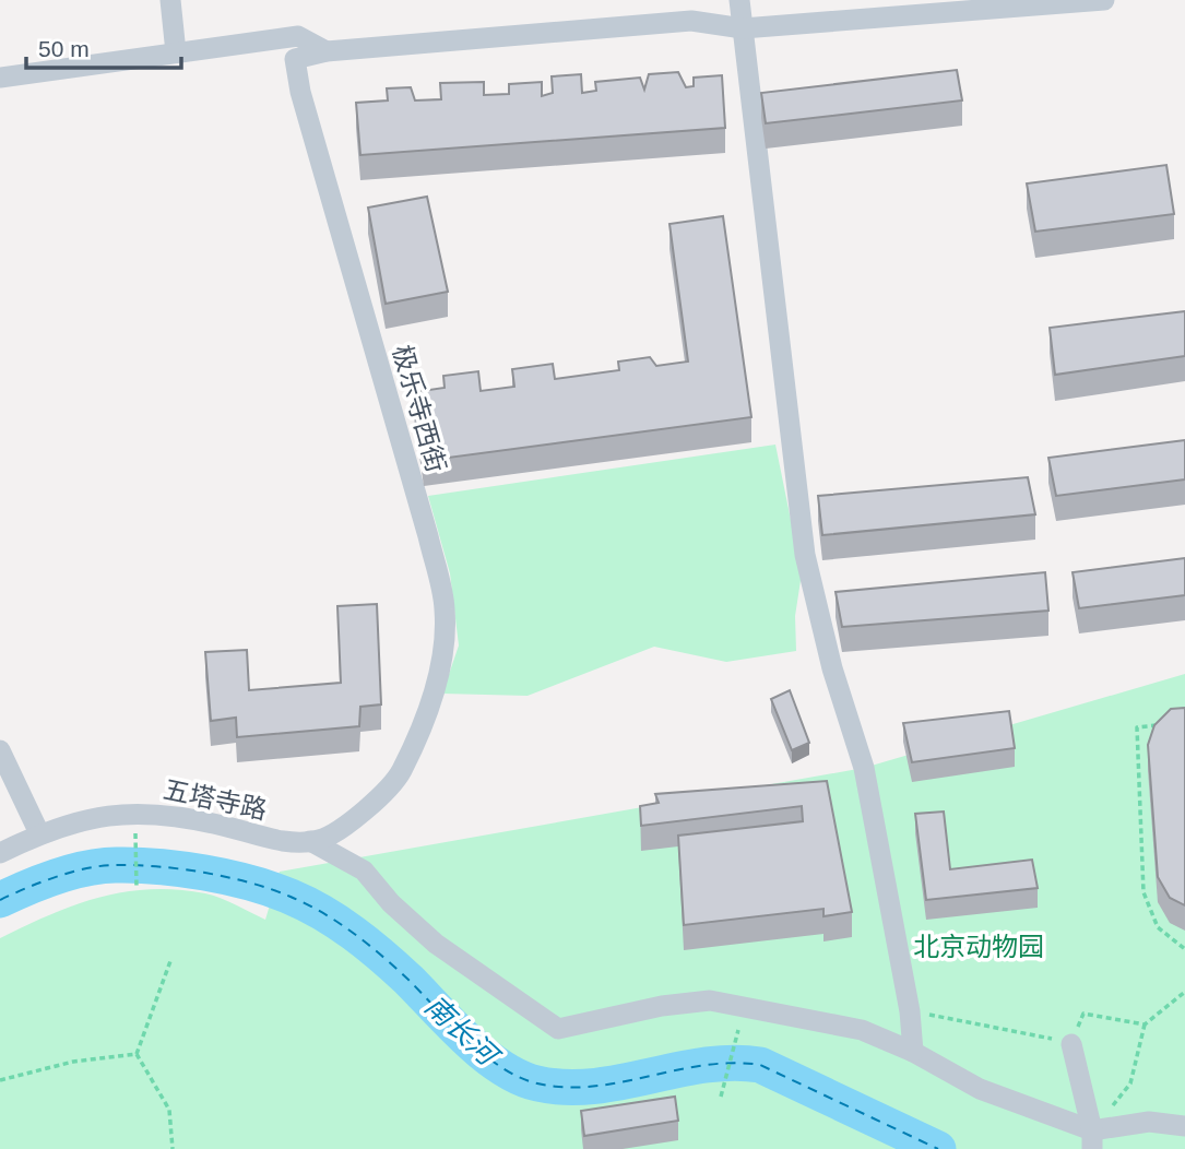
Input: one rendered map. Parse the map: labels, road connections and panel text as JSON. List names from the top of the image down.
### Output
{
  "streets": {
    "street": ["极乐寺西街", "五塔寺路"]
  },
  "crossings": [
    ["极乐寺西街", "五塔寺路"]
  ],
  "water": ["南长河"],
  "parks": ["北京动物园"],
  "scale_bar": "50 m"
}
